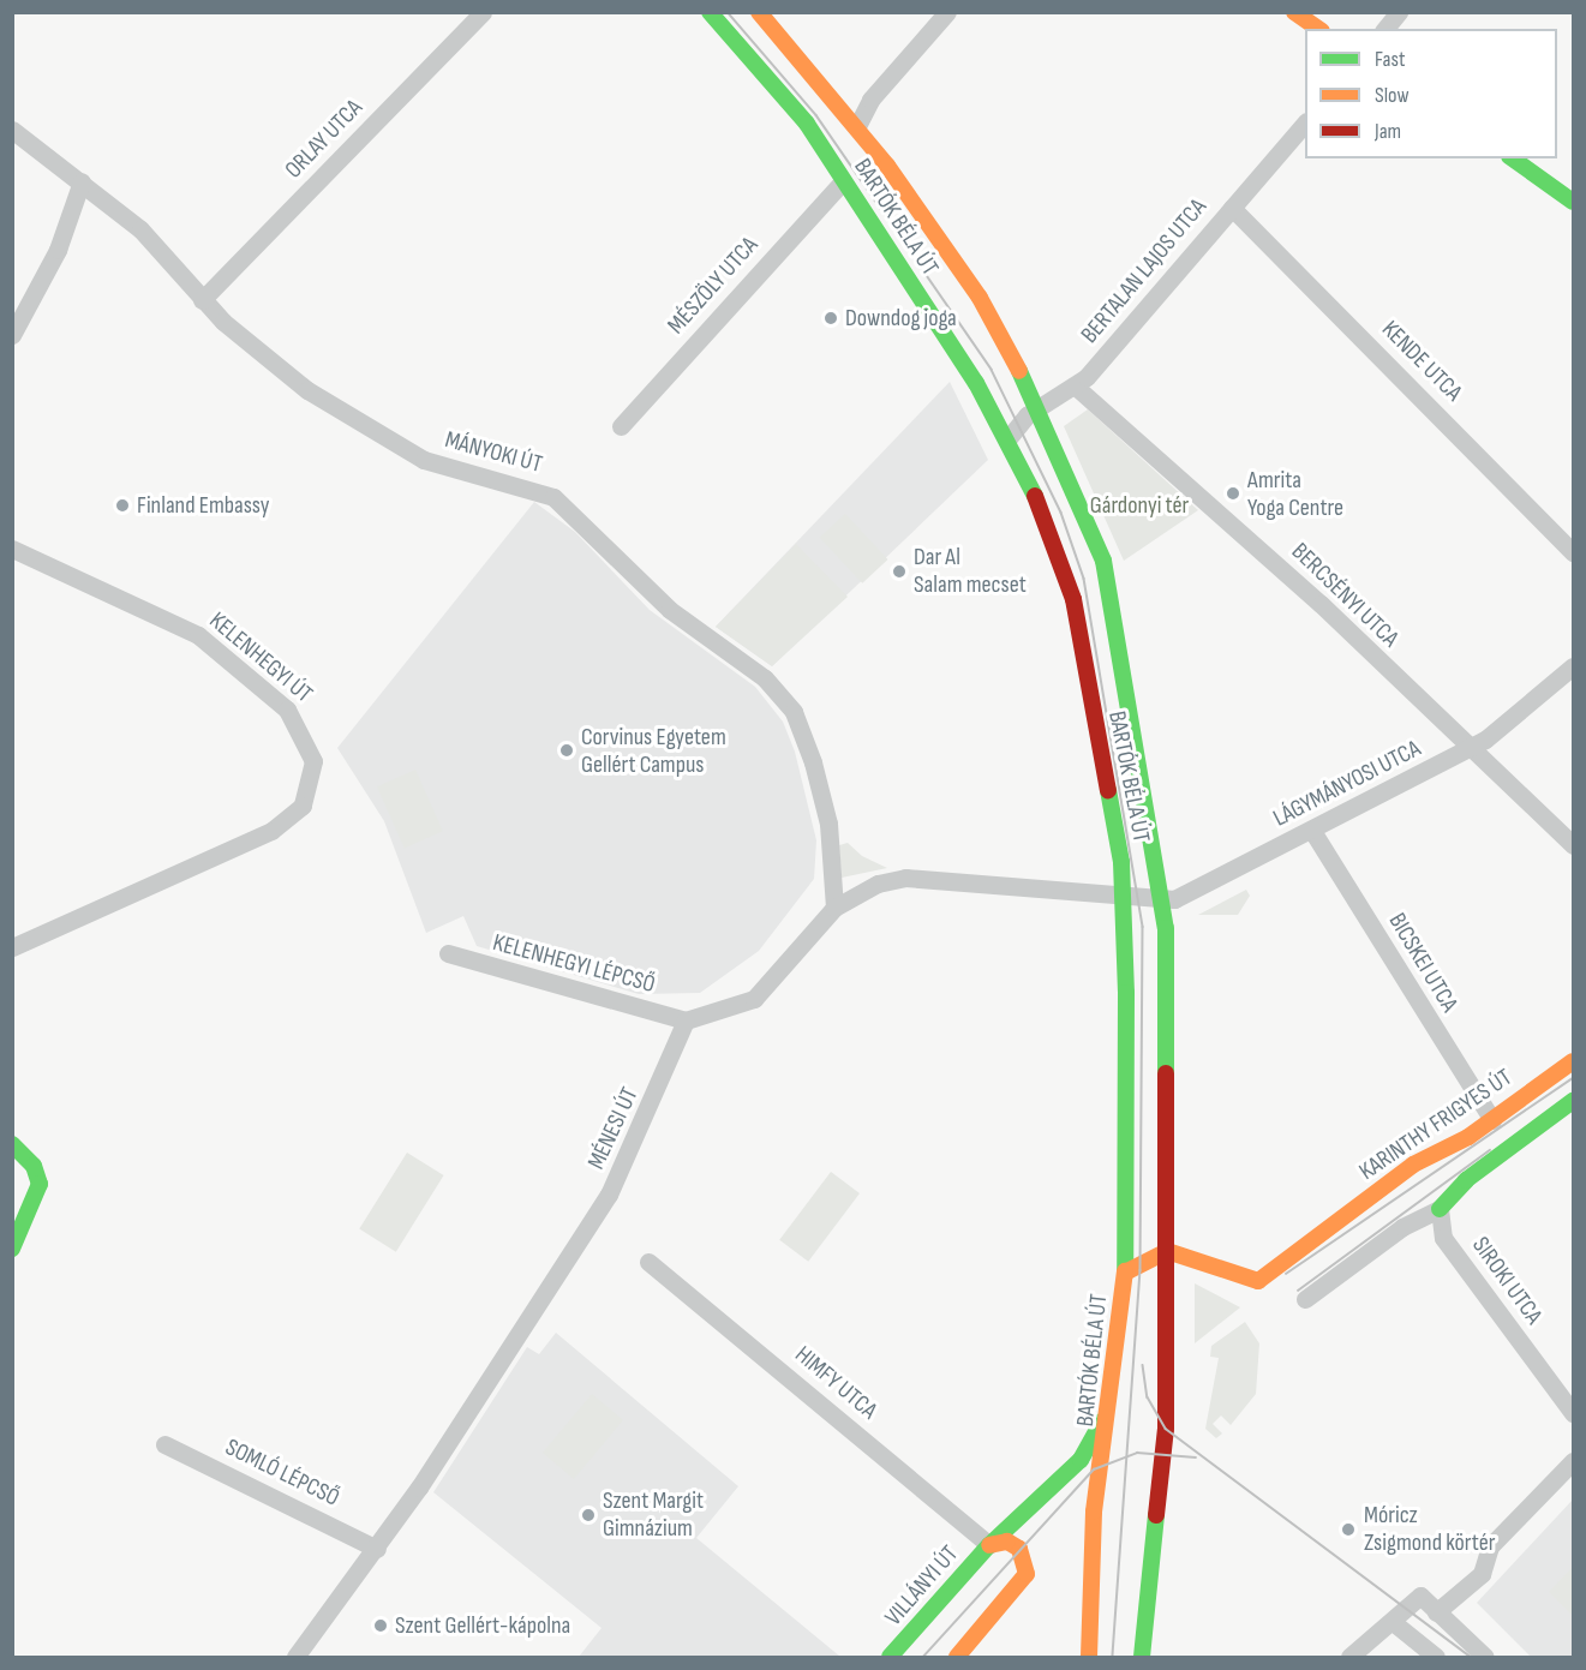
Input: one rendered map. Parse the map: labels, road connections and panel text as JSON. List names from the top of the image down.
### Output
{
  "streets": {
    "main road": ["BARTÓK BÉLA ÚT", "KARINTHY FRIGYES ÚT", "VILLÁNYI ÚT"],
    "street": [
      "ORLAY UTCA",
      "BERTALAN LAJOS UTCA",
      "MÉSZÖLY UTCA",
      "KENDE UTCA",
      "MÁNYOKI ÚT",
      "BERCSÉNYI UTCA",
      "KELENHEGYI ÚT",
      "LÁGYMÁNYOSI UTCA",
      "BICSKEI UTCA",
      "KELENHEGYI LÉPCSŐ",
      "MÉNESI ÚT",
      "SIROKI UTCA",
      "HIMFY UTCA",
      "SOMLÓ LÉPCSŐ"
    ]
  },
  "crossings": [
    ["ORLAY UTCA", "MÁNYOKI ÚT"],
    ["BARTÓK BÉLA ÚT", "BERTALAN LAJOS UTCA"],
    ["BARTÓK BÉLA ÚT", "MÉSZÖLY UTCA"],
    ["BARTÓK BÉLA ÚT", "LÁGYMÁNYOSI UTCA"],
    ["BARTÓK BÉLA ÚT", "KARINTHY FRIGYES ÚT"],
    ["BARTÓK BÉLA ÚT", "VILLÁNYI ÚT"],
    ["BERTALAN LAJOS UTCA", "KENDE UTCA"],
    ["BERTALAN LAJOS UTCA", "BERCSÉNYI UTCA"],
    ["BERCSÉNYI UTCA", "LÁGYMÁNYOSI UTCA"],
    ["LÁGYMÁNYOSI UTCA", "BICSKEI UTCA"],
    ["BICSKEI UTCA", "KARINTHY FRIGYES ÚT"],
    ["KELENHEGYI LÉPCSŐ", "MÉNESI ÚT"],
    ["MÉNESI ÚT", "SOMLÓ LÉPCSŐ"],
    ["HIMFY UTCA", "VILLÁNYI ÚT"]
  ],
  "parks": ["Gárdonyi tér"],
  "places": [
    "Downdog joga",
    "Amrita Yoga Centre",
    "Finland Embassy",
    "Dar Al Salam mecset",
    "Corvinus Egyetem Gellért Campus",
    "Szent Margit Gimnázium",
    "Móricz Zsigmond körtér",
    "Szent Gellért-kápolna"
  ],
  "legend": ["Fast", "Slow", "Jam"]
}
